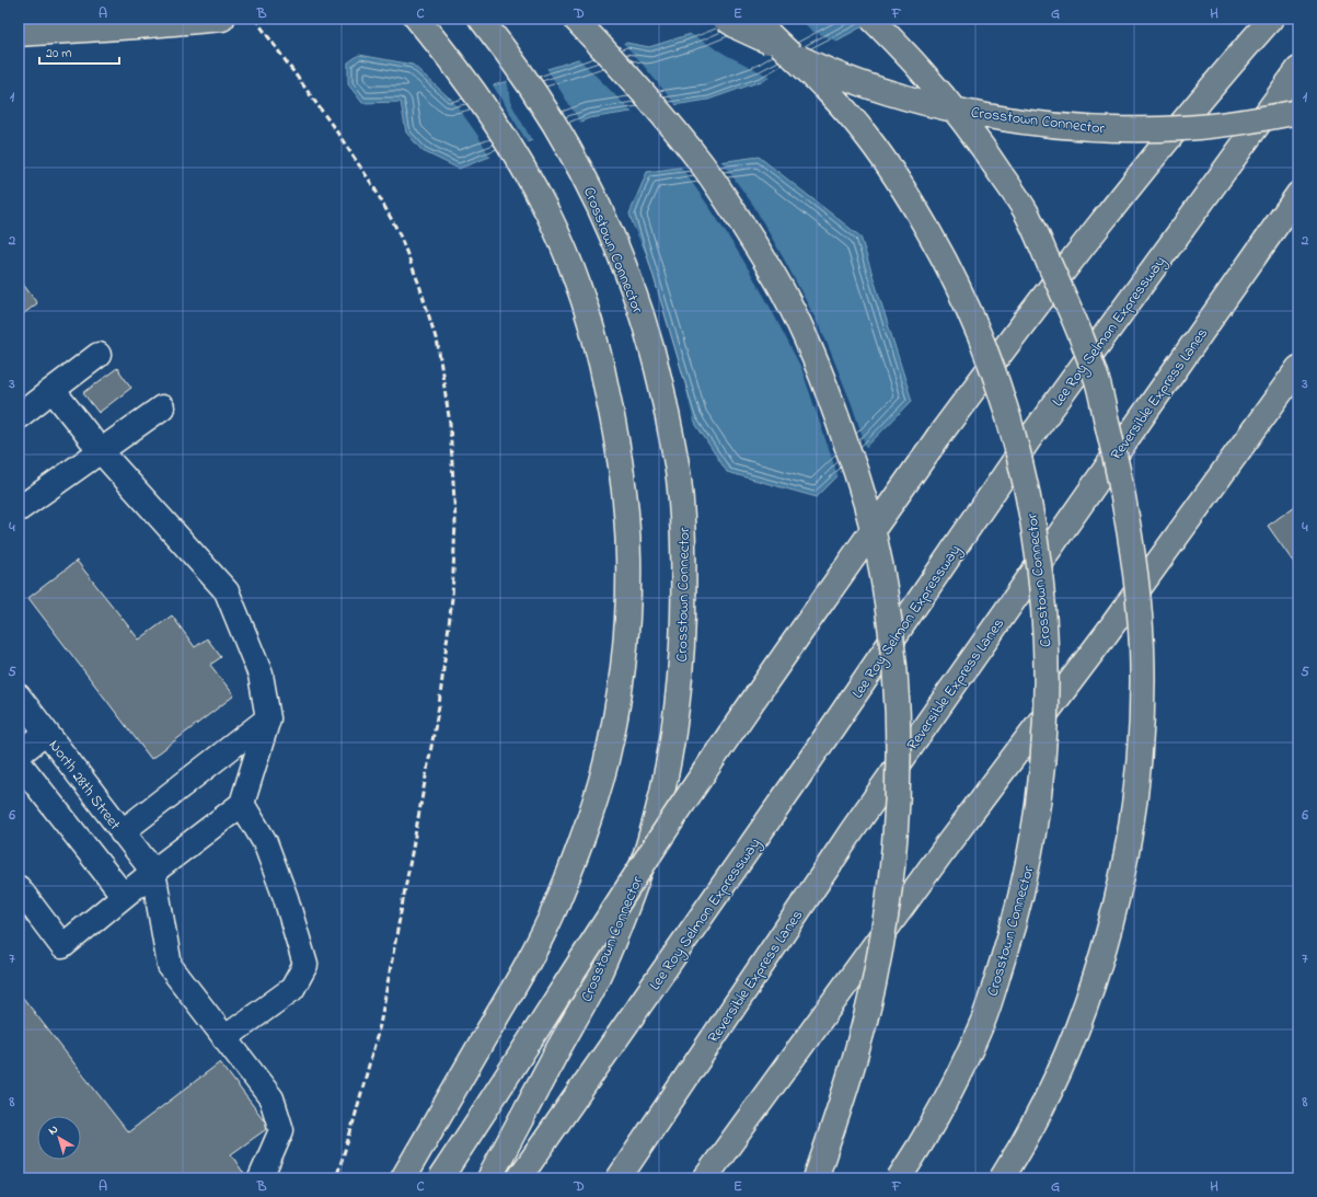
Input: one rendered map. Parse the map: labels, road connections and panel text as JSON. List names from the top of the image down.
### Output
{
  "streets": {
    "main road": ["Crosstown Connector", "Lee Roy Selmon Expressway", "Reversible Express Lanes"],
    "street": ["North 28th Street"]
  },
  "scale_bar": "20 m",
  "north": "top left",
  "grid": {
    "columns": [
      "A",
      "B",
      "C",
      "D",
      "E",
      "F",
      "G",
      "H"
    ],
    "rows": [
      "1",
      "2",
      "3",
      "4",
      "5",
      "6",
      "7",
      "8"
    ]
  }
}
